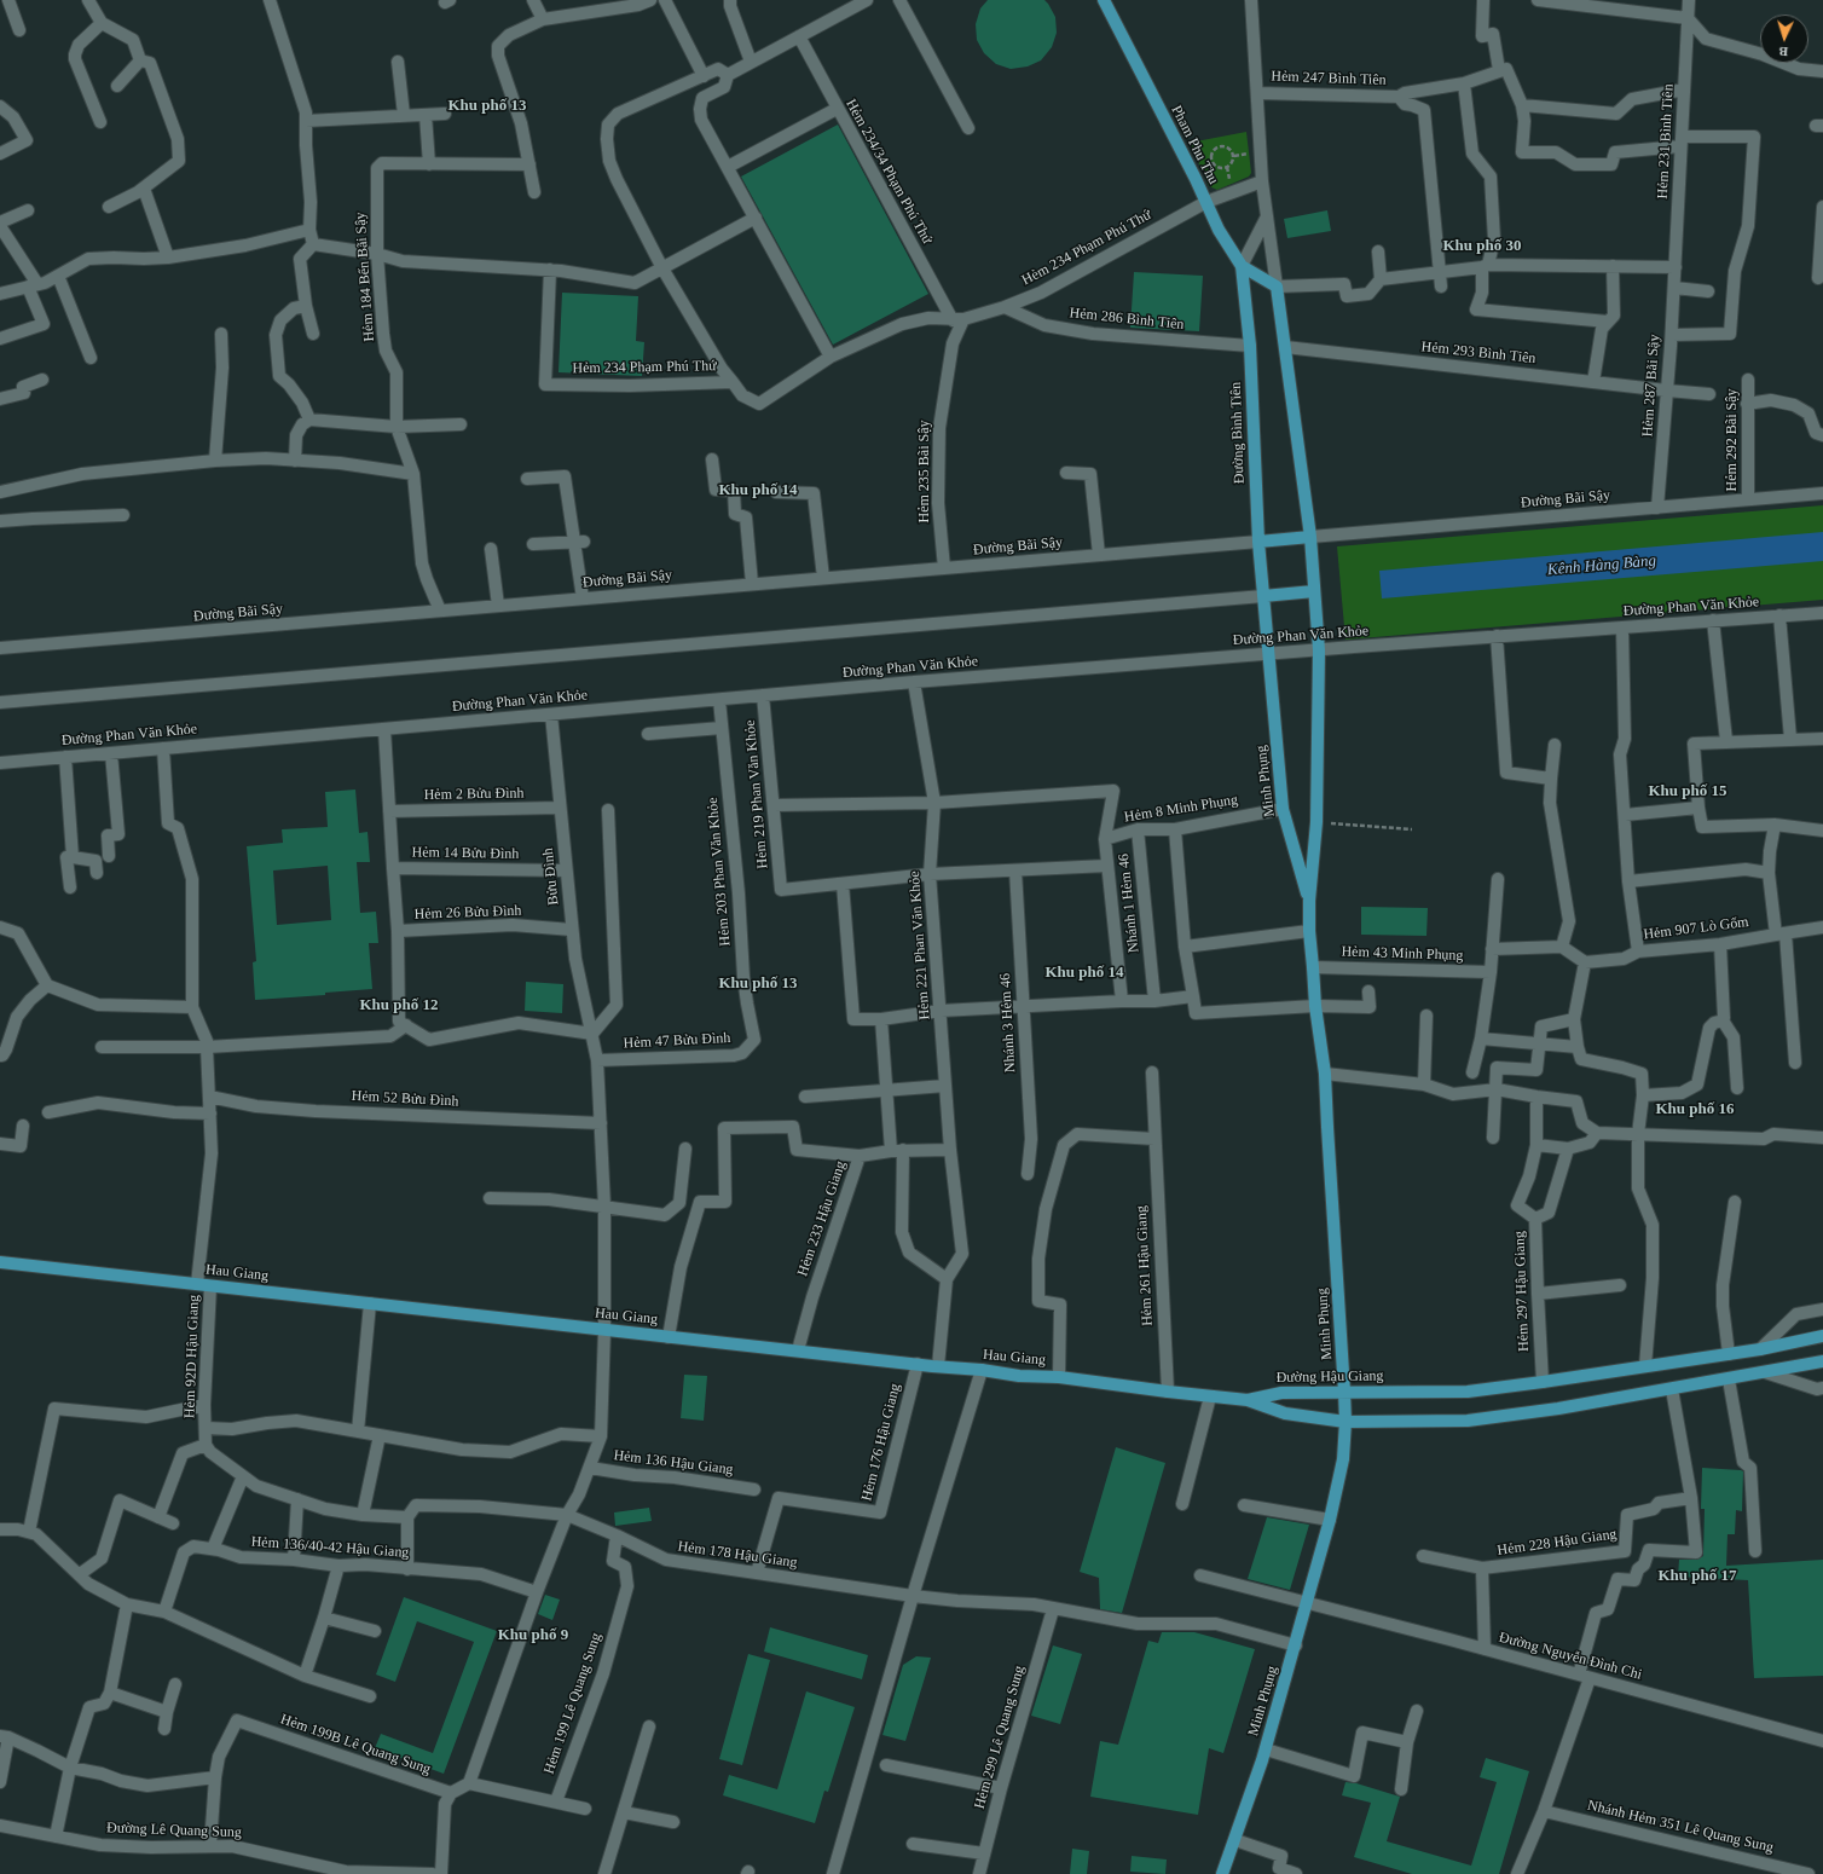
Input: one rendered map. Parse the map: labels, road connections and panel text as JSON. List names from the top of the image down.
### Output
{
  "streets": {
    "main road": [
      "Pham Phu Thu",
      "Đường Bình Tiên",
      "Minh Phụng",
      "Hau Giang",
      "Đường Hậu Giang"
    ],
    "street": [
      "Hẻm 247 Bình Tiên",
      "Hẻm 231 Bình Tiên",
      "Hẻm 234/34 Phạm Phú Thứ",
      "Hẻm 234 Phạm Phú Thứ",
      "Hẻm 184 Bến Bãi Sậy",
      "Hẻm 286 Bình Tiên",
      "Hẻm 293 Bình Tiên",
      "Hẻm 287 Bãi Sậy",
      "Hẻm 292 Bãi Sậy",
      "Hẻm 235 Bãi Sậy",
      "Đường Bãi Sậy",
      "Đường Phan Văn Khỏe",
      "Hẻm 2 Bửu Đình",
      "Hẻm 219 Phan Văn Khỏe",
      "Hẻm 8 Minh Phụng",
      "Hẻm 14 Bửu Đình",
      "Hẻm 203 Phan Văn Khỏe",
      "Bửu Đình",
      "Nhánh 1 Hẻm 46",
      "Hẻm 26 Bửu Đình",
      "Hẻm 907 Lò Gốm",
      "Hẻm 221 Phan Văn Khỏe",
      "Hẻm 43 Minh Phụng",
      "Nhánh 3 Hẻm 46",
      "Hẻm 47 Bửu Đình",
      "Hẻm 52 Bửu Đình",
      "Hẻm 233 Hậu Giang",
      "Hẻm 261 Hậu Giang",
      "Hẻm 297 Hậu Giang",
      "Hẻm 92D Hậu Giang",
      "Hẻm 176 Hậu Giang",
      "Hẻm 136 Hậu Giang",
      "Hẻm 228 Hậu Giang",
      "Hẻm 136/40-42 Hậu Giang",
      "Hẻm 178 Hậu Giang",
      "Đường Nguyễn Đình Chi",
      "Hẻm 199 Lê Quang Sung",
      "Hẻm 299 Lê Quang Sung",
      "Hẻm 199B Lê Quang Sung",
      "Nhánh Hẻm 351 Lê Quang Sung",
      "Đường Lê Quang Sung"
    ]
  },
  "crossings": [
    ["Hẻm 231 Bình Tiên", "Hẻm 287 Bãi Sậy"],
    ["Pham Phu Thu", "Hẻm 234 Phạm Phú Thứ"],
    ["Pham Phu Thu", "Đường Bình Tiên"],
    ["Hẻm 234/34 Phạm Phú Thứ", "Hẻm 234 Phạm Phú Thứ"],
    ["Hẻm 234/34 Phạm Phú Thứ", "Hẻm 235 Bãi Sậy"],
    ["Hẻm 234 Phạm Phú Thứ", "Hẻm 286 Bình Tiên"],
    ["Hẻm 234 Phạm Phú Thứ", "Hẻm 235 Bãi Sậy"],
    ["Hẻm 184 Bến Bãi Sậy", "Đường Bãi Sậy"],
    ["Hẻm 286 Bình Tiên", "Đường Bình Tiên"],
    ["Hẻm 293 Bình Tiên", "Hẻm 287 Bãi Sậy"],
    ["Hẻm 287 Bãi Sậy", "Đường Bãi Sậy"],
    ["Đường Bình Tiên", "Đường Bãi Sậy"],
    ["Đường Bình Tiên", "Đường Phan Văn Khỏe"],
    ["Đường Bình Tiên", "Minh Phụng"],
    ["Hẻm 292 Bãi Sậy", "Đường Bãi Sậy"],
    ["Hẻm 235 Bãi Sậy", "Đường Bãi Sậy"],
    ["Đường Phan Văn Khỏe", "Minh Phụng"],
    ["Đường Phan Văn Khỏe", "Hẻm 219 Phan Văn Khỏe"],
    ["Đường Phan Văn Khỏe", "Hẻm 203 Phan Văn Khỏe"],
    ["Đường Phan Văn Khỏe", "Bửu Đình"],
    ["Đường Phan Văn Khỏe", "Hẻm 221 Phan Văn Khỏe"],
    ["Minh Phụng", "Hẻm 8 Minh Phụng"],
    ["Minh Phụng", "Hẻm 43 Minh Phụng"],
    ["Minh Phụng", "Đường Hậu Giang"],
    ["Minh Phụng", "Hẻm 178 Hậu Giang"],
    ["Minh Phụng", "Đường Nguyễn Đình Chi"],
    ["Hẻm 2 Bửu Đình", "Hẻm 14 Bửu Đình"],
    ["Hẻm 2 Bửu Đình", "Bửu Đình"],
    ["Hẻm 8 Minh Phụng", "Nhánh 1 Hẻm 46"],
    ["Hẻm 8 Minh Phụng", "Hẻm 221 Phan Văn Khỏe"],
    ["Hẻm 14 Bửu Đình", "Bửu Đình"],
    ["Hẻm 14 Bửu Đình", "Hẻm 26 Bửu Đình"],
    ["Hẻm 203 Phan Văn Khỏe", "Hẻm 47 Bửu Đình"],
    ["Bửu Đình", "Hẻm 26 Bửu Đình"],
    ["Bửu Đình", "Hẻm 47 Bửu Đình"],
    ["Bửu Đình", "Hẻm 52 Bửu Đình"],
    ["Bửu Đình", "Hau Giang"],
    ["Bửu Đình", "Hẻm 136 Hậu Giang"],
    ["Hẻm 221 Phan Văn Khỏe", "Hẻm 233 Hậu Giang"],
    ["Hẻm 233 Hậu Giang", "Hau Giang"],
    ["Hẻm 261 Hậu Giang", "Hau Giang"],
    ["Hau Giang", "Hẻm 92D Hậu Giang"],
    ["Hau Giang", "Đường Hậu Giang"],
    ["Hau Giang", "Hẻm 176 Hậu Giang"],
    ["Hau Giang", "Hẻm 136 Hậu Giang"],
    ["Hẻm 297 Hậu Giang", "Đường Hậu Giang"],
    ["Hẻm 92D Hậu Giang", "Hẻm 136 Hậu Giang"],
    ["Hẻm 176 Hậu Giang", "Hẻm 178 Hậu Giang"],
    ["Hẻm 136 Hậu Giang", "Hẻm 136/40-42 Hậu Giang"],
    ["Hẻm 136 Hậu Giang", "Hẻm 178 Hậu Giang"],
    ["Hẻm 178 Hậu Giang", "Hẻm 199 Lê Quang Sung"],
    ["Hẻm 178 Hậu Giang", "Hẻm 299 Lê Quang Sung"]
  ],
  "districts": [
    "Khu phố 13",
    "Khu phố 30",
    "Khu phố 14",
    "Khu phố 15",
    "Khu phố 14",
    "Khu phố 13",
    "Khu phố 12",
    "Khu phố 16",
    "Khu phố 17",
    "Khu phố 9"
  ],
  "water": ["Kênh Hàng Bàng"],
  "north": "bottom"
}
